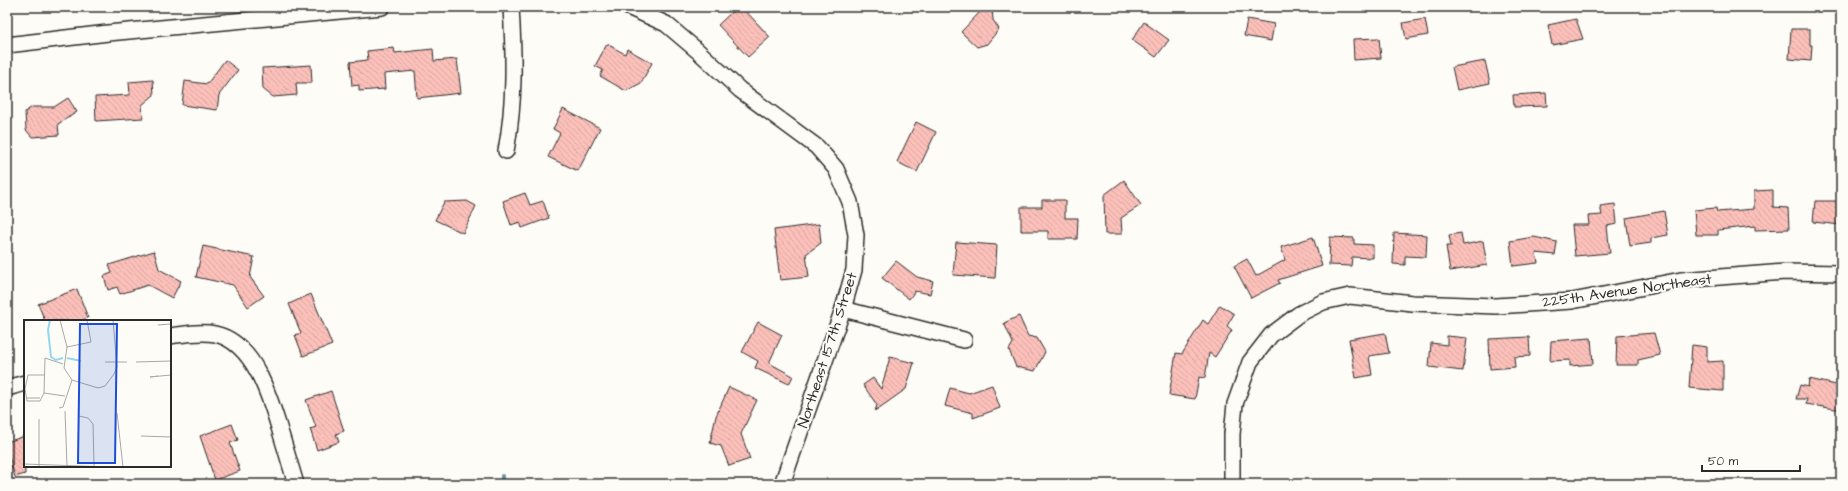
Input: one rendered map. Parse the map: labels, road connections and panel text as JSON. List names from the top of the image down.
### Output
{
  "streets": {
    "street": ["225th Avenue Northeast", "Northeast 157th Street"]
  },
  "scale_bar": "50 m"
}
